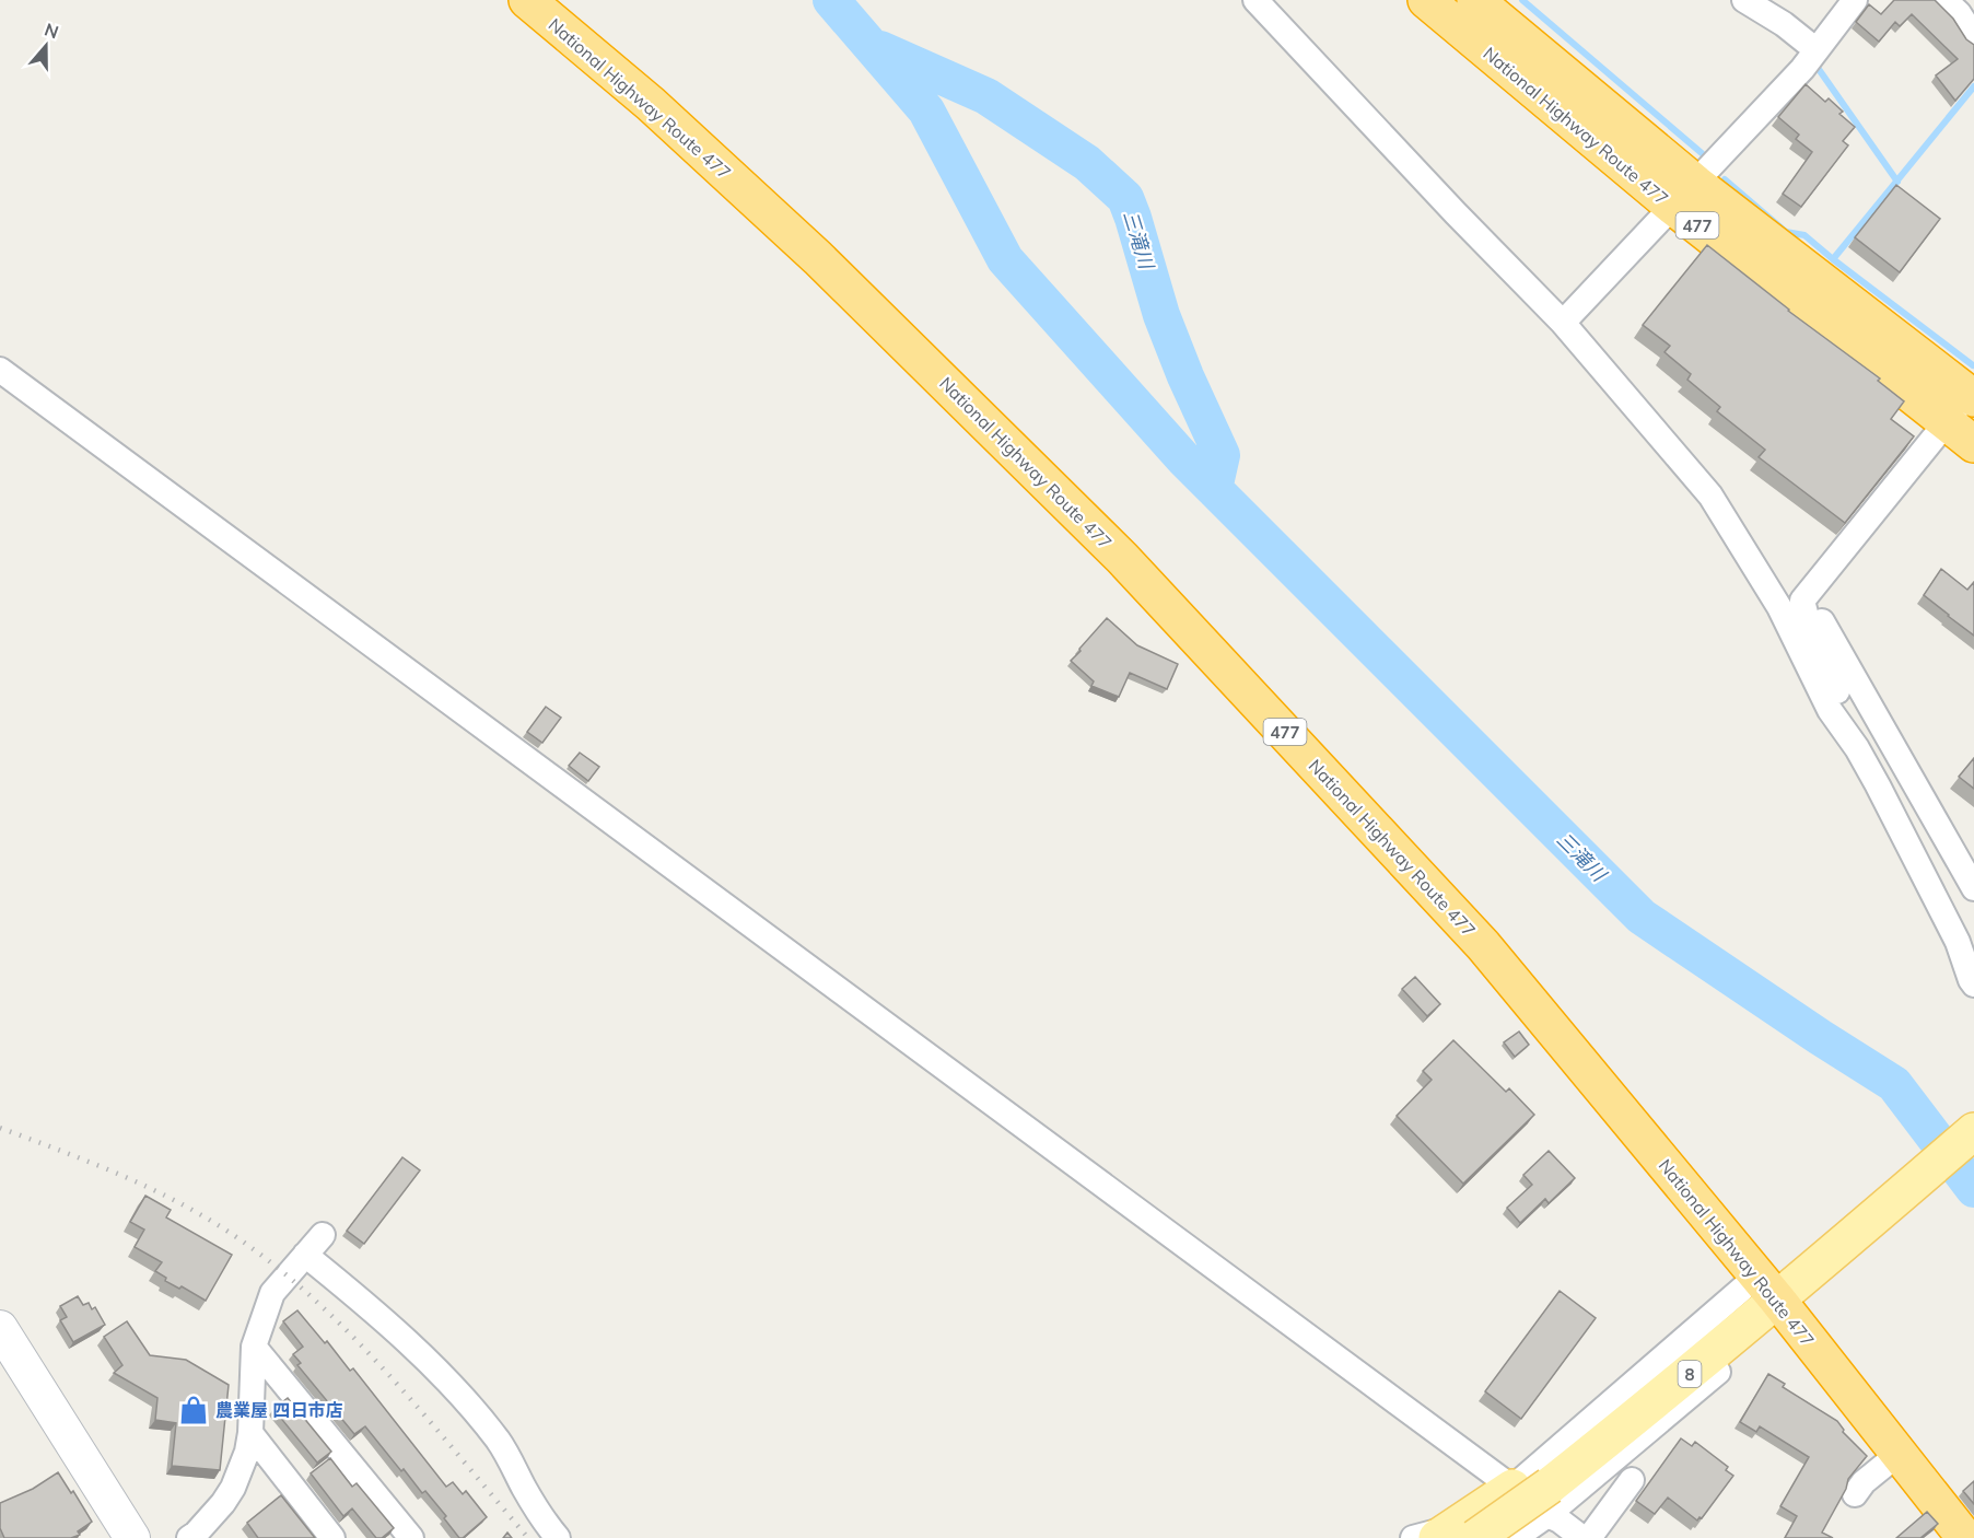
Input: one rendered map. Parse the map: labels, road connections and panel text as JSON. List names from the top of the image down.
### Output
{
  "streets": {
    "highway": ["National Highway Route 477", "477"],
    "main road": ["8"]
  },
  "crossings": [
    ["National Highway Route 477", "8"]
  ],
  "water": ["三滝川"],
  "places": {
    "shop": ["農業屋 四日市店"]
  },
  "north": "top"
}
